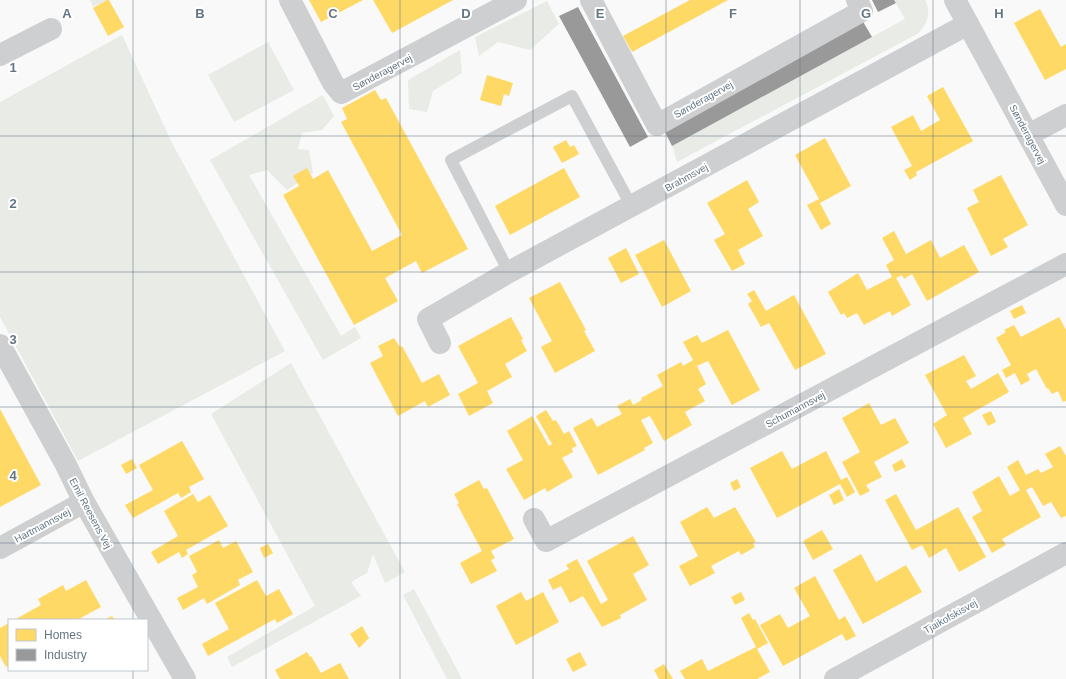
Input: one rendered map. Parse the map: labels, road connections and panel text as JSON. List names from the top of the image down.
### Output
{
  "streets": {
    "street": [
      "Sønderagervej",
      "Brahmsvej",
      "Schumannsvej",
      "Emil Reesens Vej",
      "Hartmannsvej",
      "Tjaikofskisvej"
    ]
  },
  "crossings": [
    ["Sønderagervej", "Brahmsvej"],
    ["Emil Reesens Vej", "Hartmannsvej"]
  ],
  "legend": ["Homes", "Industry"],
  "grid": {
    "columns": [
      "A",
      "B",
      "C",
      "D",
      "E",
      "F",
      "G",
      "H"
    ],
    "rows": [
      "1",
      "2",
      "3",
      "4"
    ]
  }
}
